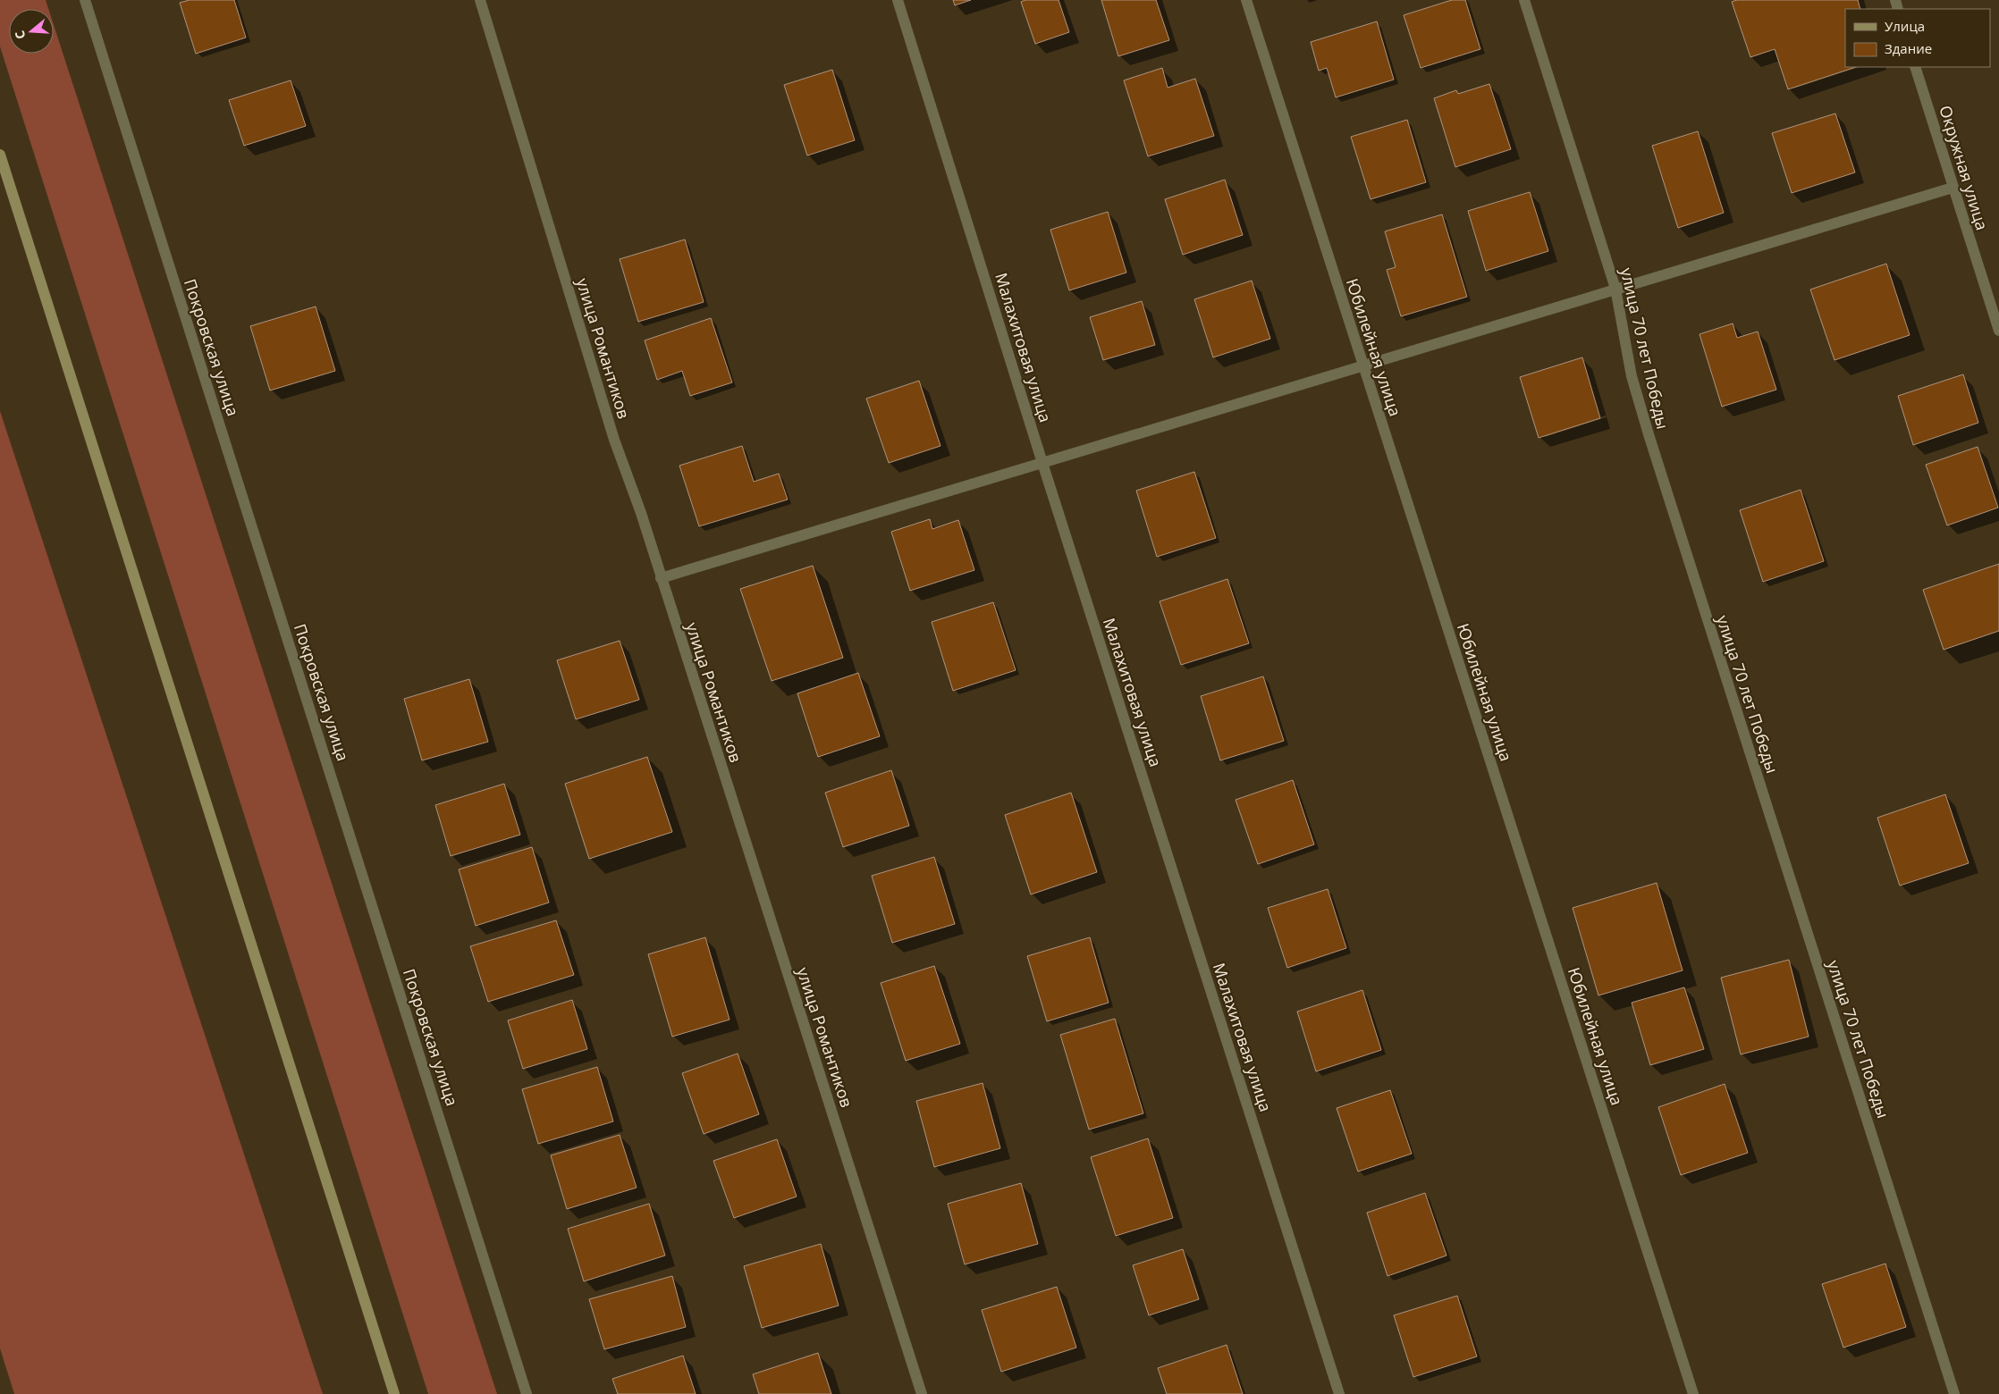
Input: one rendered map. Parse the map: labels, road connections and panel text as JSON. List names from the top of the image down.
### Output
{
  "streets": {
    "street": [
      "Окружная улица",
      "Покровская улица",
      "Малахитовая улица",
      "Юбилейная улица",
      "улица Романтиков",
      "улица 70 лет Победы"
    ]
  },
  "legend": ["Улица", "Здание"],
  "north": "left"
}
